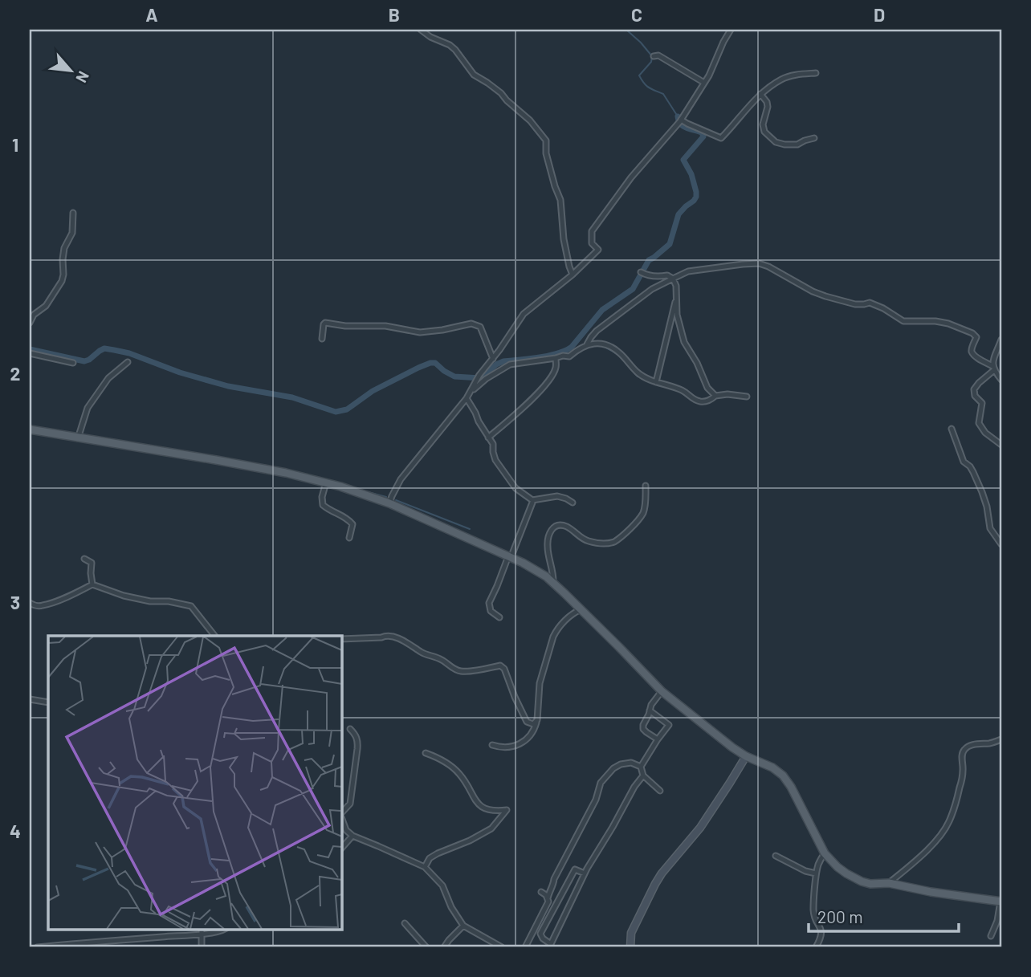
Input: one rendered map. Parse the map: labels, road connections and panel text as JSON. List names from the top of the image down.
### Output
{
  "scale_bar": "200 m",
  "north": "bottom right",
  "grid": {
    "columns": [
      "A",
      "B",
      "C",
      "D"
    ],
    "rows": [
      "1",
      "2",
      "3",
      "4"
    ]
  }
}
